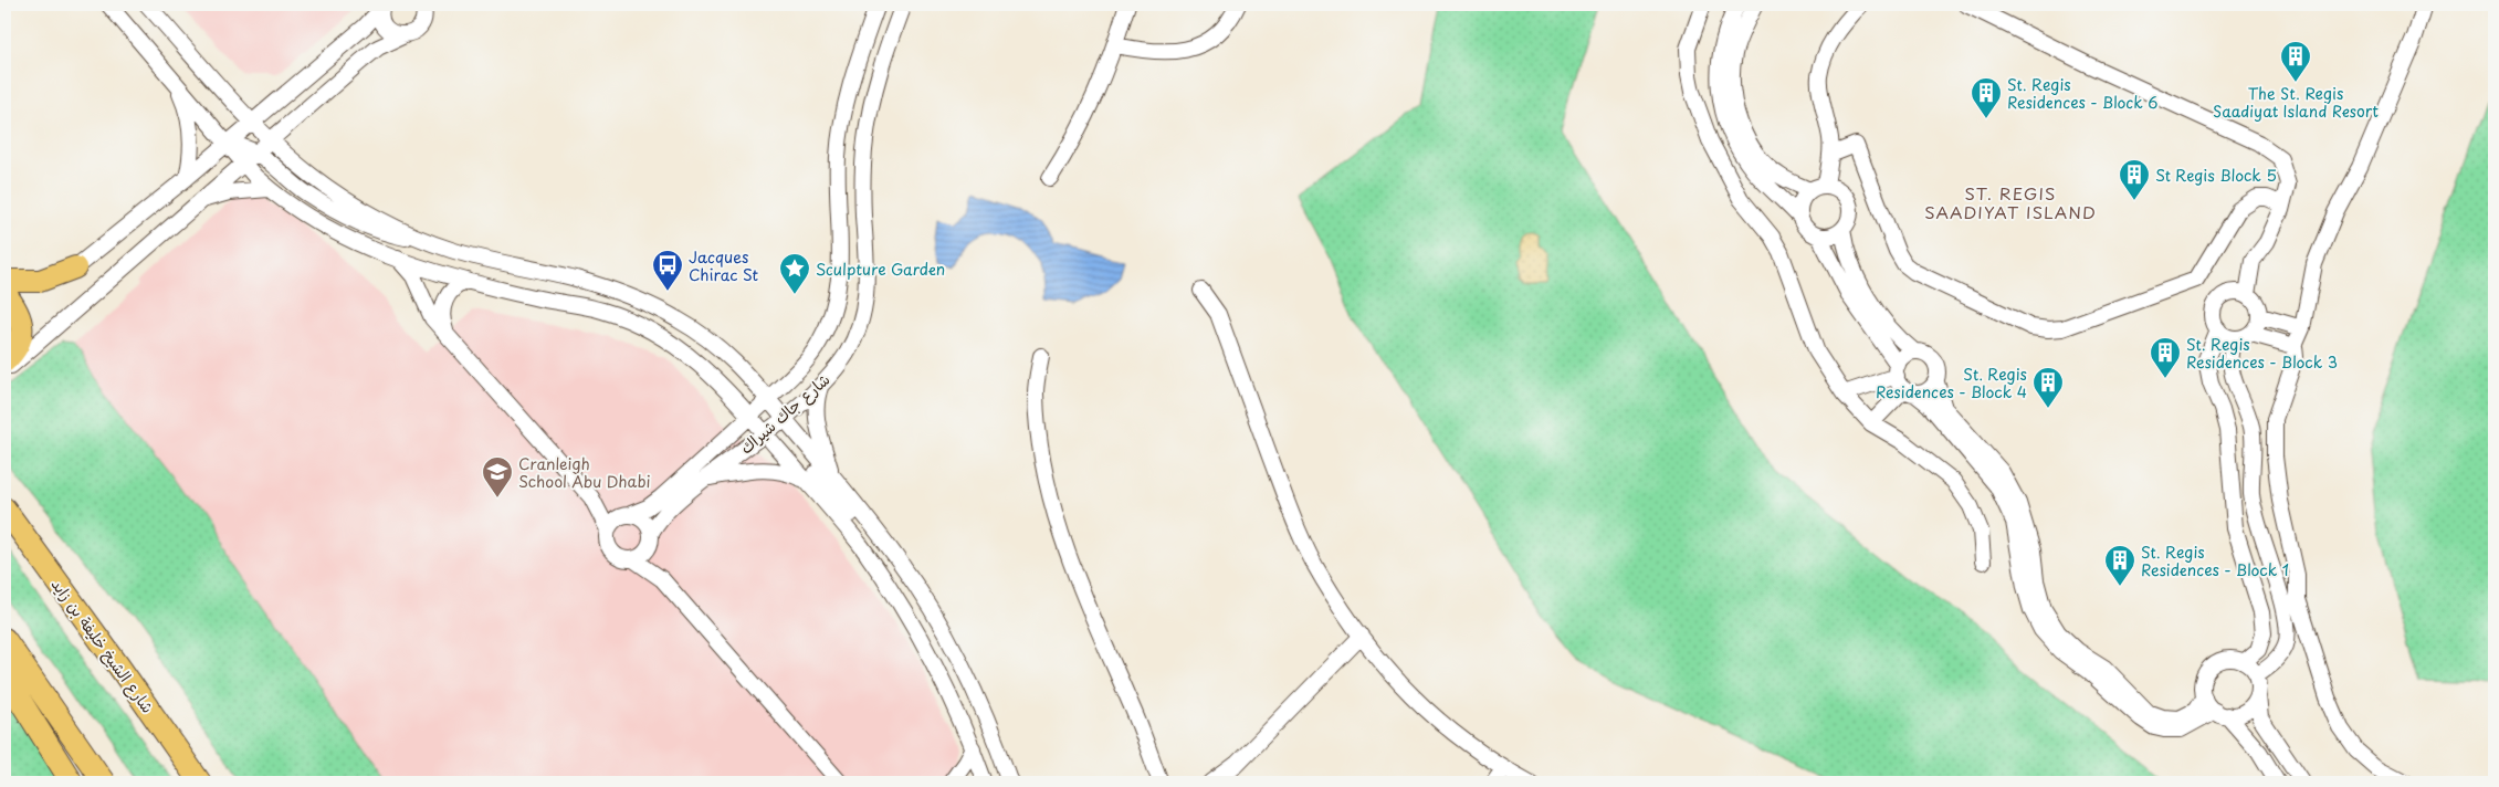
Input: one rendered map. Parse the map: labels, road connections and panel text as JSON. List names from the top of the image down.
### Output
{
  "streets": {
    "highway": ["شارع الشيخ خليفة بن زايد"],
    "street": ["شارع جاك شيراك"]
  },
  "districts": ["ST. REGIS SAADIYAT ISLAND"],
  "places": {
    "building": [
      "The St. Regis Saadiyat Island Resort",
      "St. Regis Residences - Block 6",
      "St Regis Block 5",
      "St. Regis Residences - Block 3",
      "St. Regis Residences - Block 4",
      "St. Regis Residences - Block 1"
    ],
    "bus stop": ["Jacques Chirac St"],
    "place": ["Sculpture Garden"],
    "school or university": ["Cranleigh School Abu Dhabi"]
  }
}
